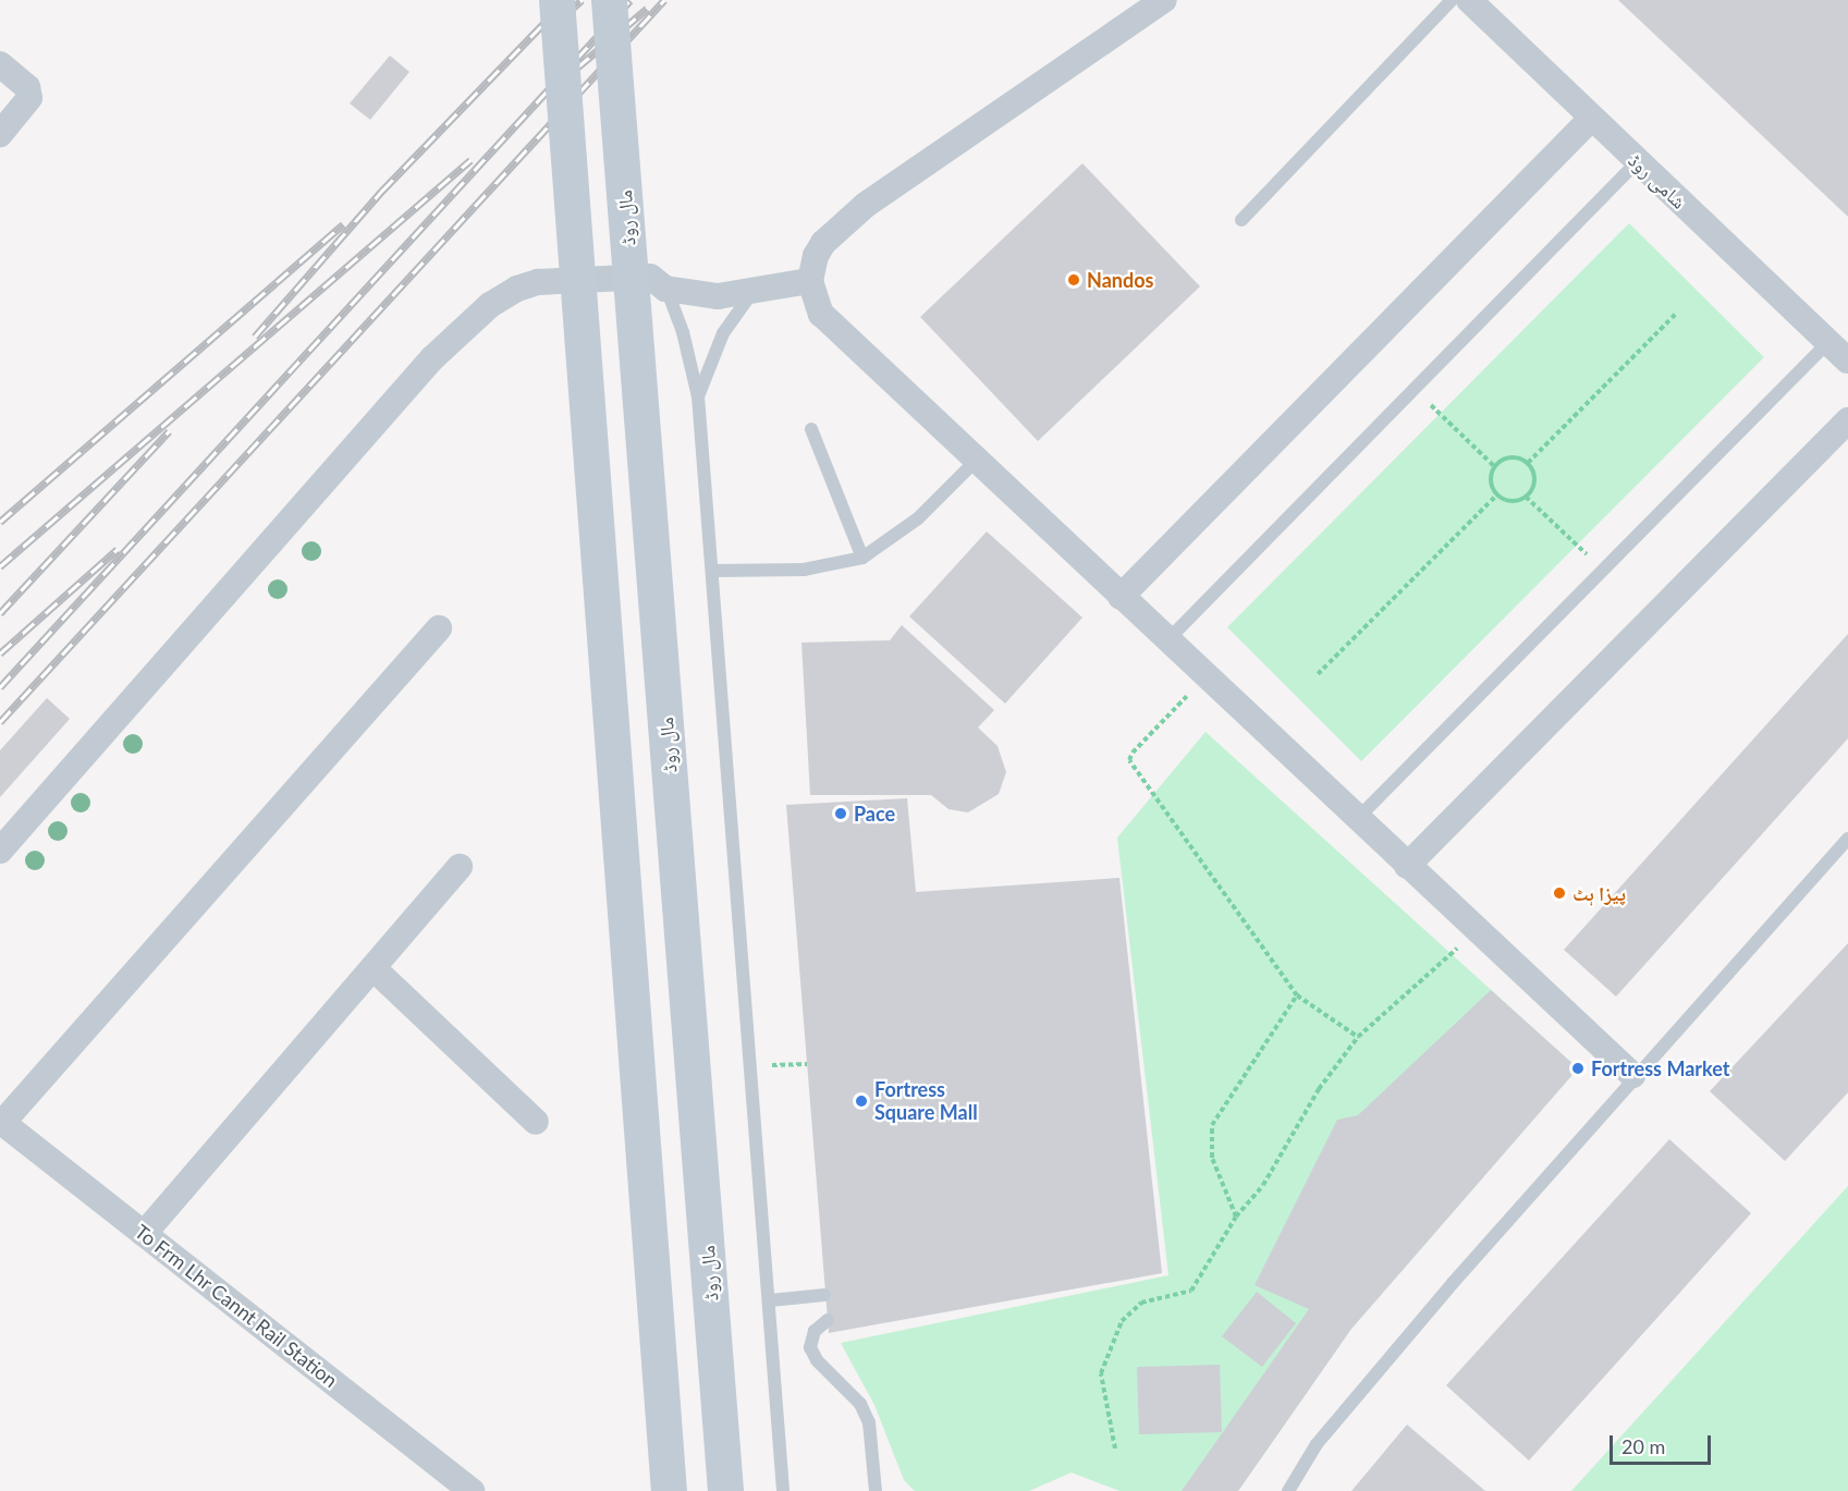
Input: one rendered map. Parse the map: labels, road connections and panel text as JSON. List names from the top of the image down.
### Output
{
  "streets": {
    "main road": ["مال روڈ"],
    "street": ["شامی روڈ", "To Frm Lhr Cannt Rail Station"]
  },
  "places": [
    "Nandos",
    "Pace",
    "پیزا ہٹ",
    "Fortress Market",
    "Fortress Square Mall"
  ],
  "scale_bar": "20 m"
}
